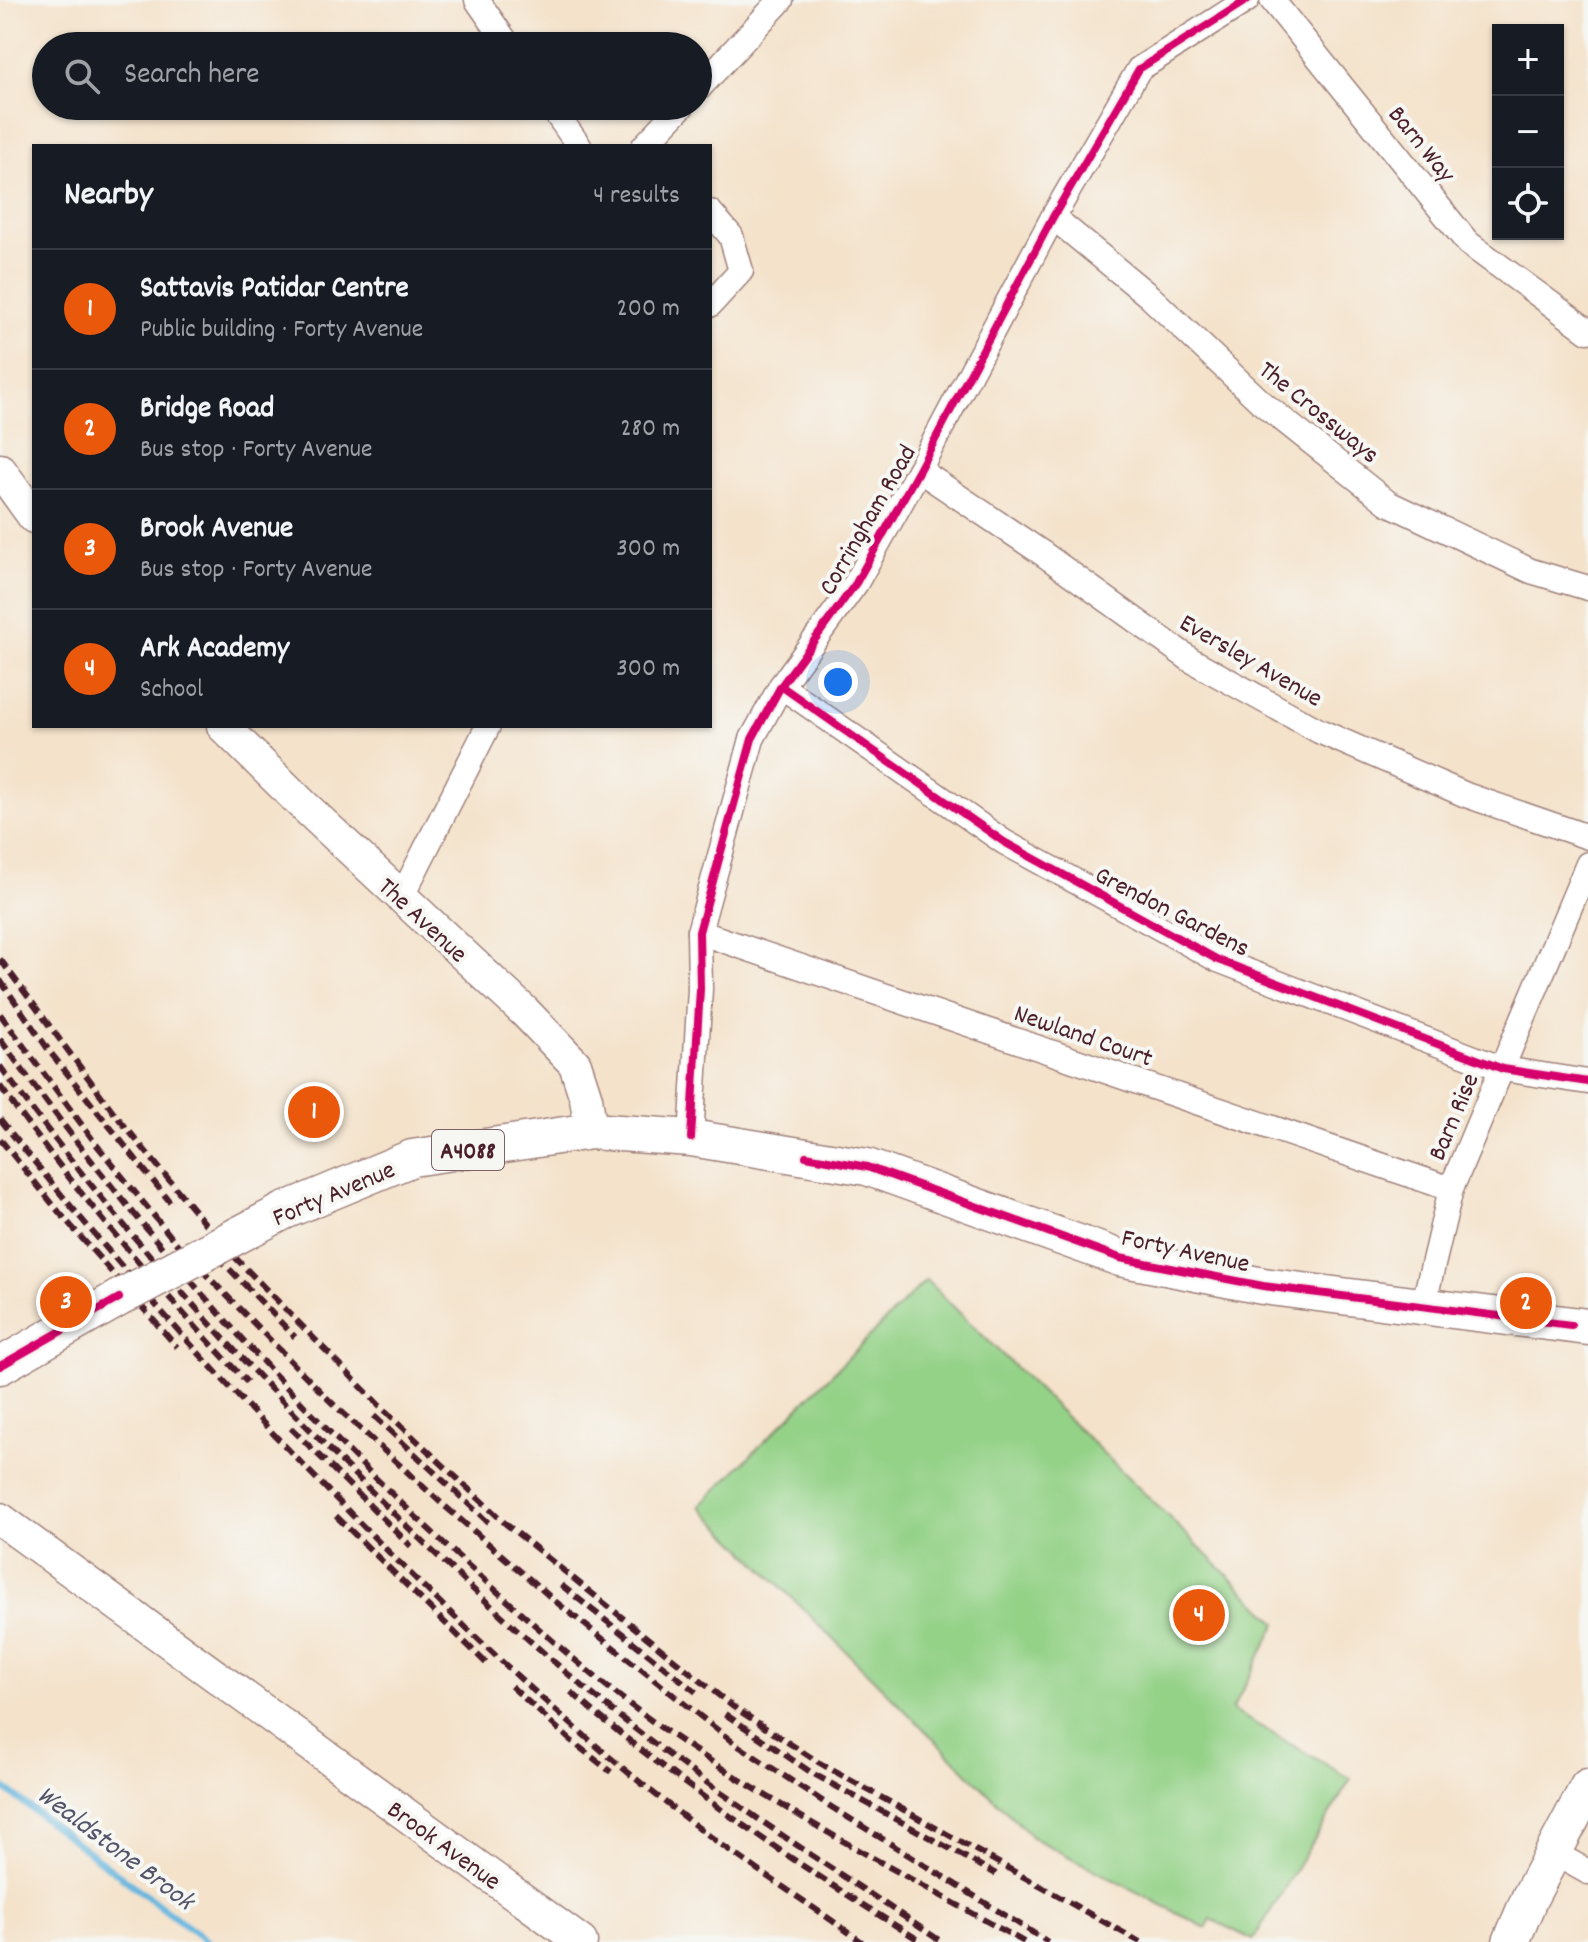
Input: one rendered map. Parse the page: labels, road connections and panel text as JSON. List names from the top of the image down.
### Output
{
  "streets": {
    "main road": ["A4088", "Forty Avenue"],
    "street": [
      "Barn Way",
      "The Crossways",
      "Corringham Road",
      "Eversley Avenue",
      "Grendon Gardens",
      "The Avenue",
      "Newland Court",
      "Barn Rise",
      "Brook Avenue"
    ]
  },
  "crossings": [
    ["The Crossways", "Corringham Road"],
    ["Corringham Road", "Eversley Avenue"],
    ["Corringham Road", "Grendon Gardens"],
    ["Corringham Road", "Newland Court"],
    ["Corringham Road", "Forty Avenue"],
    ["Grendon Gardens", "Barn Rise"],
    ["The Avenue", "Forty Avenue"],
    ["Newland Court", "Barn Rise"],
    ["Barn Rise", "Forty Avenue"]
  ],
  "water": ["Wealdstone Brook"],
  "page": {
    "map_buttons": ["+", "−"],
    "search": "Search here",
    "heading": ["Nearby", "4 results"],
    "list": [
      {
        "mark": "1",
        "name": "Sattavis Patidar Centre",
        "note": "Public building · Forty Avenue",
        "value": "200 m"
      },
      {
        "mark": "2",
        "name": "Bridge Road",
        "note": "Bus stop · Forty Avenue",
        "value": "280 m"
      },
      {
        "mark": "3",
        "name": "Brook Avenue",
        "note": "Bus stop · Forty Avenue",
        "value": "300 m"
      },
      {
        "mark": "4",
        "name": "Ark Academy",
        "note": "School",
        "value": "300 m"
      }
    ],
    "pins": [
      "1",
      "3",
      "2",
      "4"
    ]
  }
}
